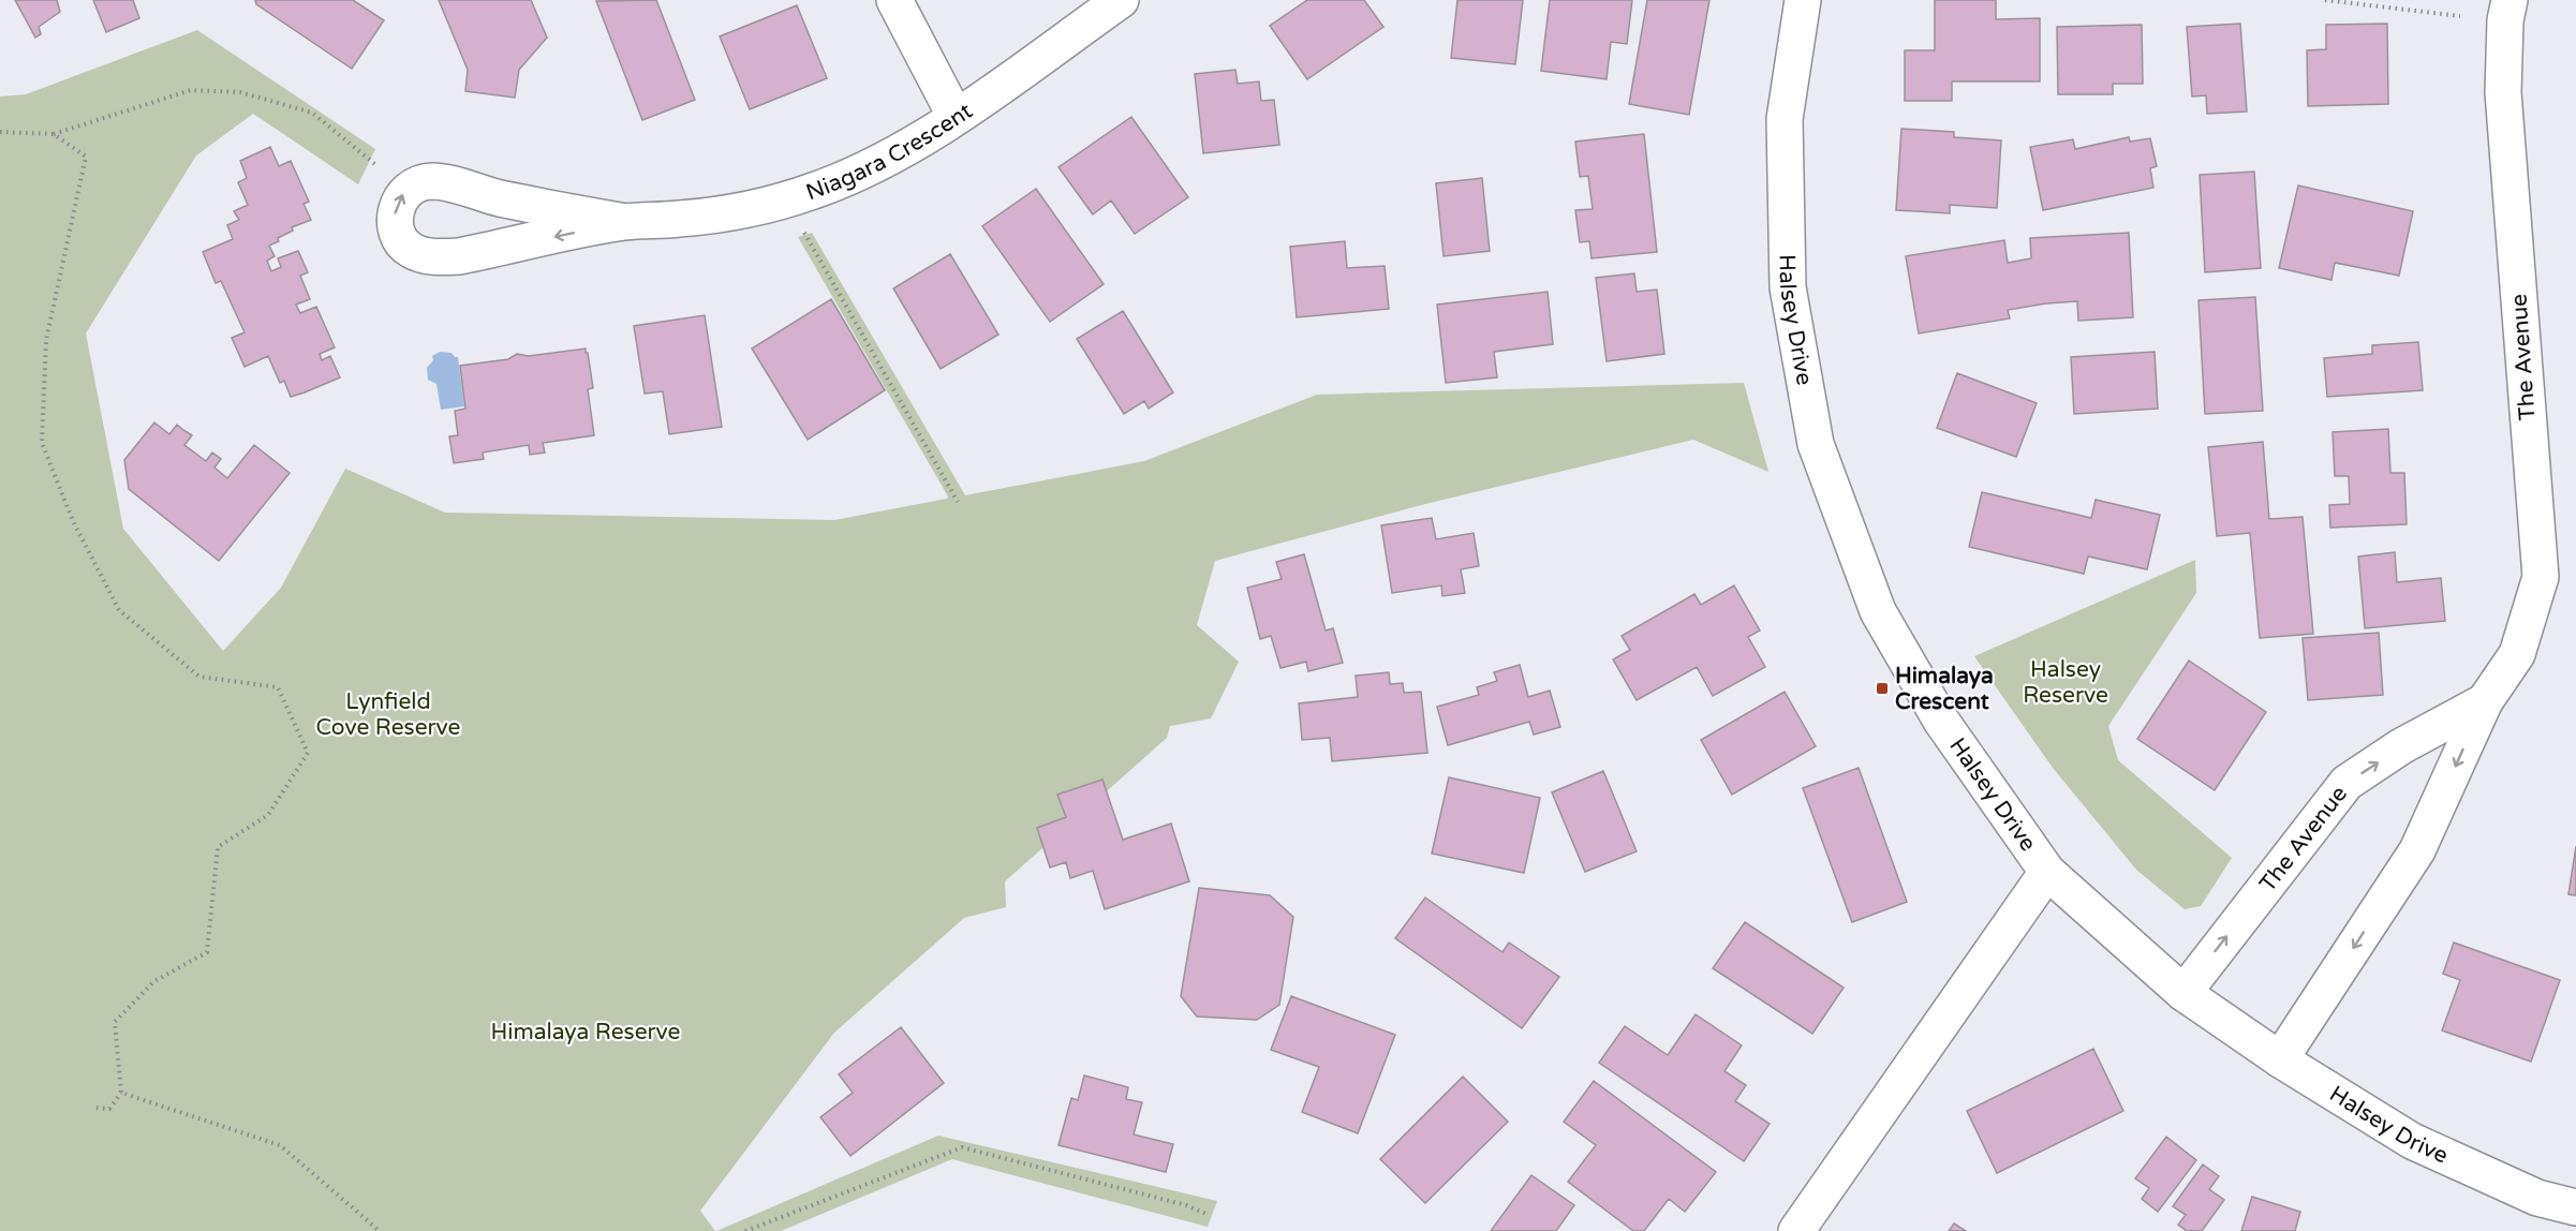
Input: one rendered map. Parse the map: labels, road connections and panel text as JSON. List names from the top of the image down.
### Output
{
  "streets": {
    "street": ["Niagara Crescent", "Halsey Drive", "The Avenue"]
  },
  "crossings": [
    ["Halsey Drive", "The Avenue"]
  ],
  "parks": ["Halsey Reserve", "Lynfield Cove Reserve", "Himalaya Reserve"],
  "places": {
    "transit": ["Himalaya Crescent"]
  }
}
